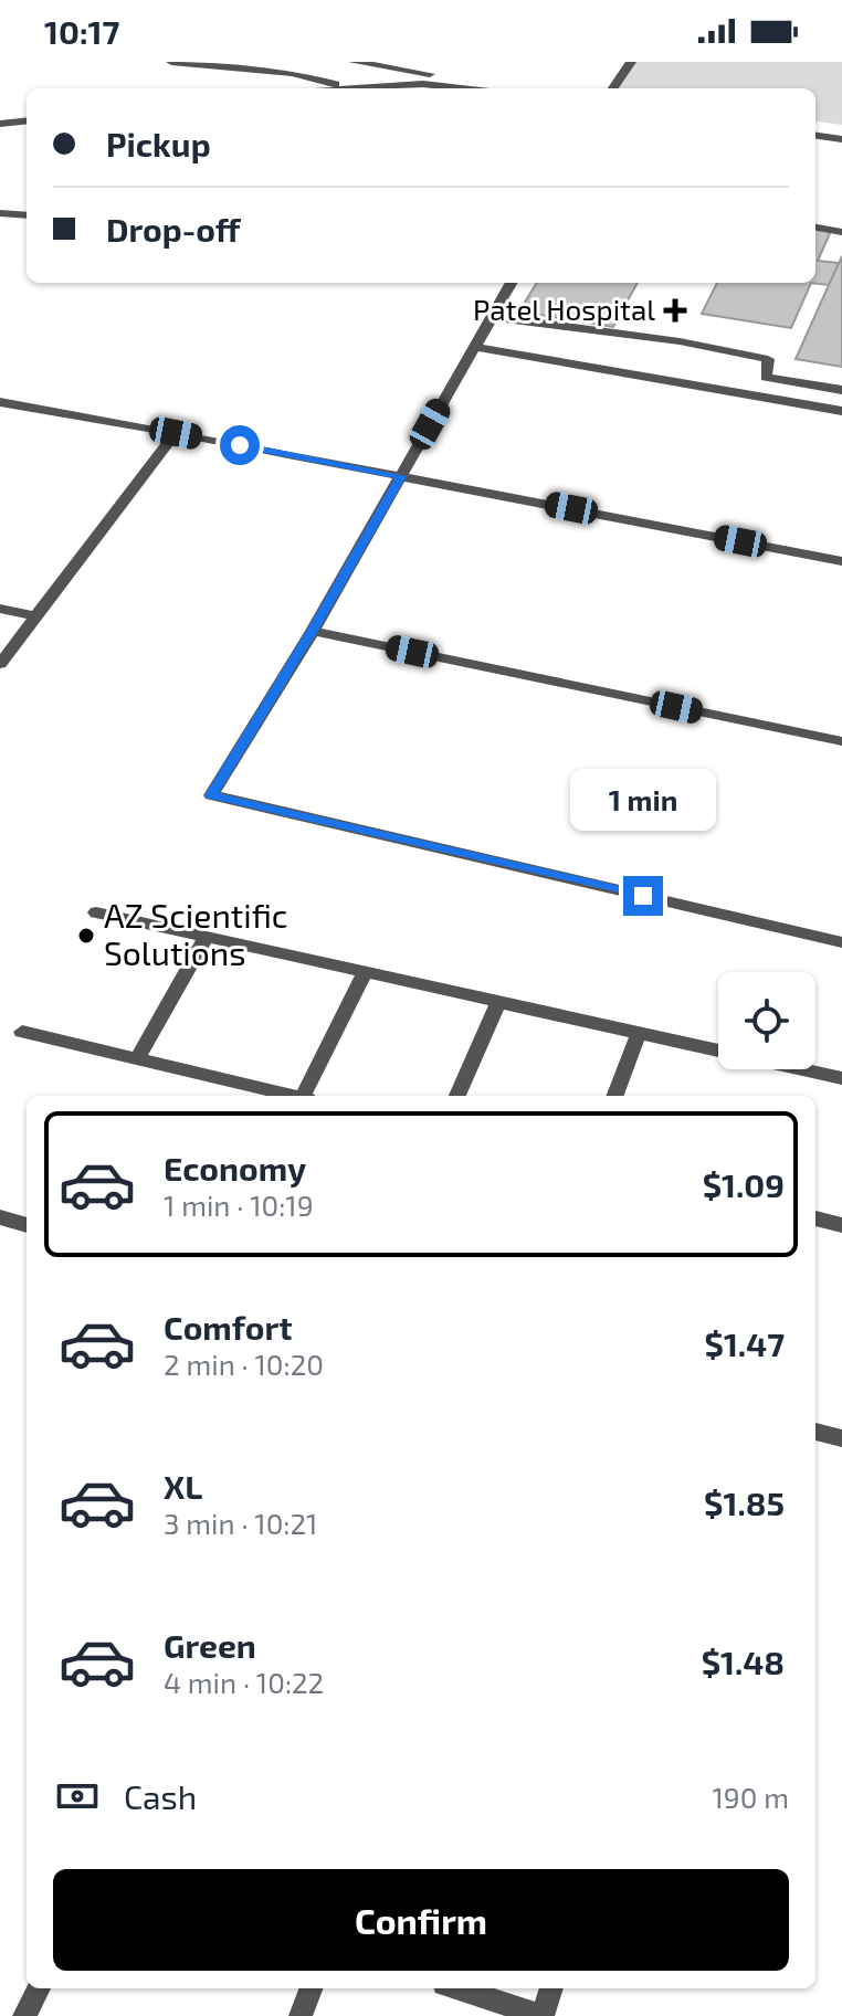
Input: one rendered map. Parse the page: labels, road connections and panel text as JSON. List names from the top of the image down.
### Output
{
  "places": {
    "health": ["Patel Hospital"],
    "other": ["AZ Scientific Solutions"]
  },
  "page": {
    "status": "10:17",
    "banner": ["Pickup", "Drop-off"],
    "bubble": "1 min",
    "list": [
      {
        "name": "Economy",
        "note": "1 min · 10:19",
        "value": "$1.09"
      },
      {
        "name": "Comfort",
        "note": "2 min · 10:20",
        "value": "$1.47"
      },
      {
        "name": "XL",
        "note": "3 min · 10:21",
        "value": "$1.85"
      },
      {
        "name": "Green",
        "note": "4 min · 10:22",
        "value": "$1.48"
      }
    ],
    "pay": ["Cash", "190 m"],
    "buttons": "Confirm"
  }
}
